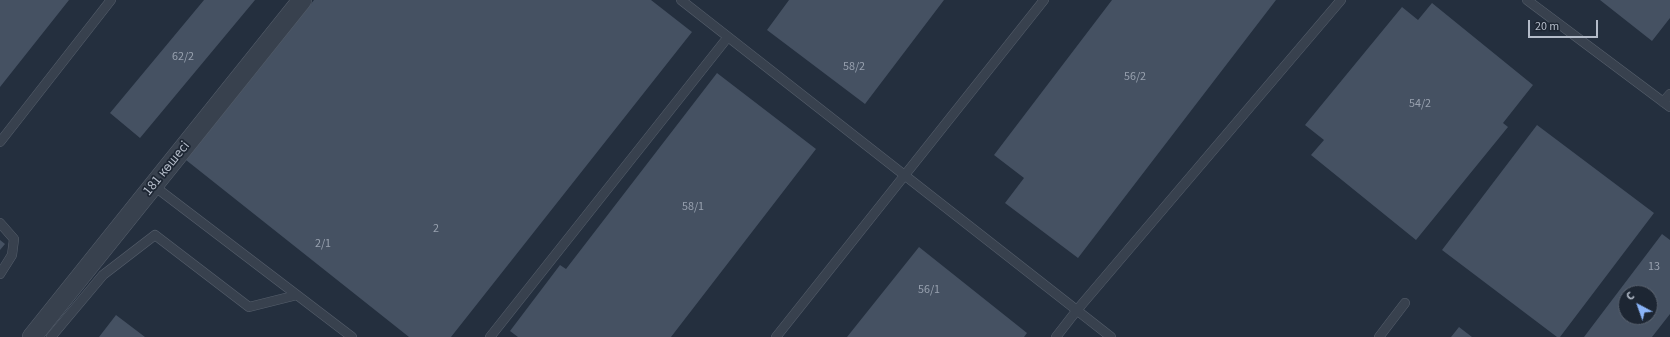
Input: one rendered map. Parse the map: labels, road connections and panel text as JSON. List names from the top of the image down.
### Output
{
  "streets": {
    "street": ["181 көшесі"]
  },
  "house_numbers": [
    "62/2",
    "58/2",
    "56/2",
    "54/2",
    "58/1",
    "2",
    "2/1",
    "13",
    "56/1"
  ],
  "scale_bar": "20 m",
  "north": "top left"
}
